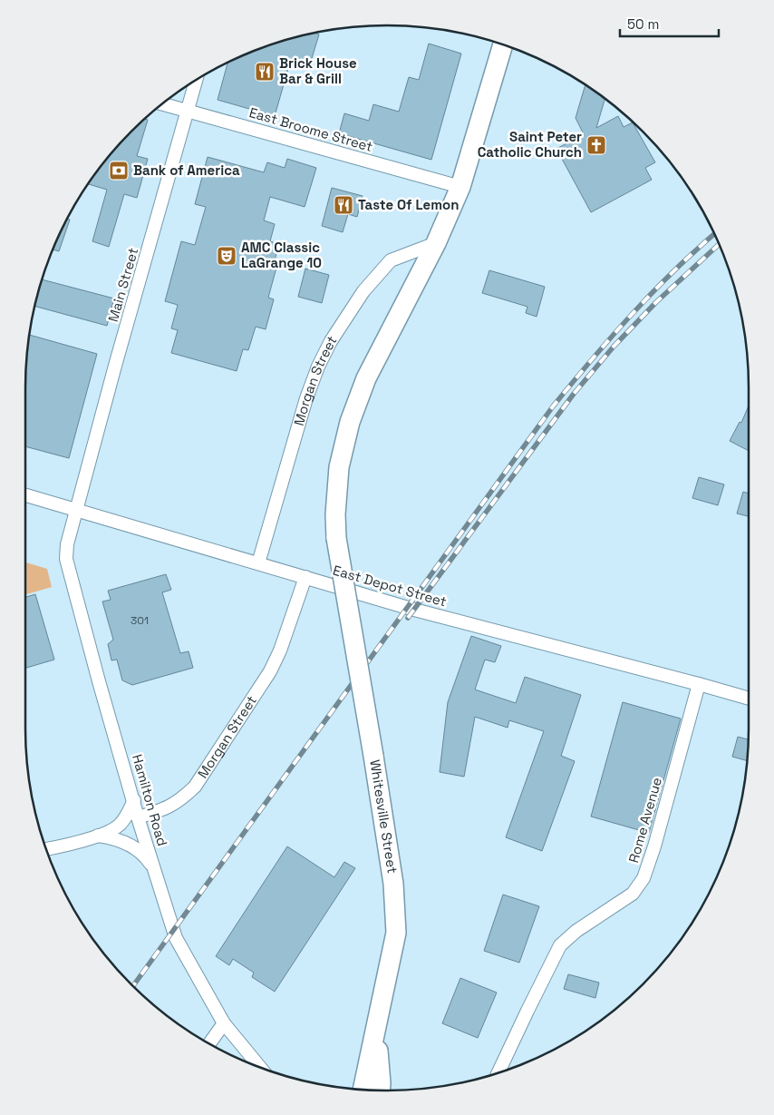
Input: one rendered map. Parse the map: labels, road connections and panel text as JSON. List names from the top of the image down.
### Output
{
  "streets": {
    "highway": ["Whitesville Street"],
    "street": [
      "East Broome Street",
      "Main Street",
      "Morgan Street",
      "East Depot Street",
      "Hamilton Road",
      "Rome Avenue"
    ]
  },
  "crossings": [
    ["East Broome Street", "Main Street"],
    ["Main Street", "East Depot Street"],
    ["Main Street", "Hamilton Road"],
    ["Morgan Street", "East Depot Street"],
    ["Morgan Street", "Hamilton Road"],
    ["Morgan Street", "Whitesville Street"],
    ["East Depot Street", "Hamilton Road"],
    ["East Depot Street", "Rome Avenue"]
  ],
  "places": {
    "restaurant": ["Brick House Bar & Grill", "Taste Of Lemon"],
    "church": ["Saint Peter Catholic Church"],
    "bank": ["Bank of America"],
    "theatre": ["AMC Classic LaGrange 10"]
  },
  "house_numbers": ["301"],
  "scale_bar": "50 m"
}
